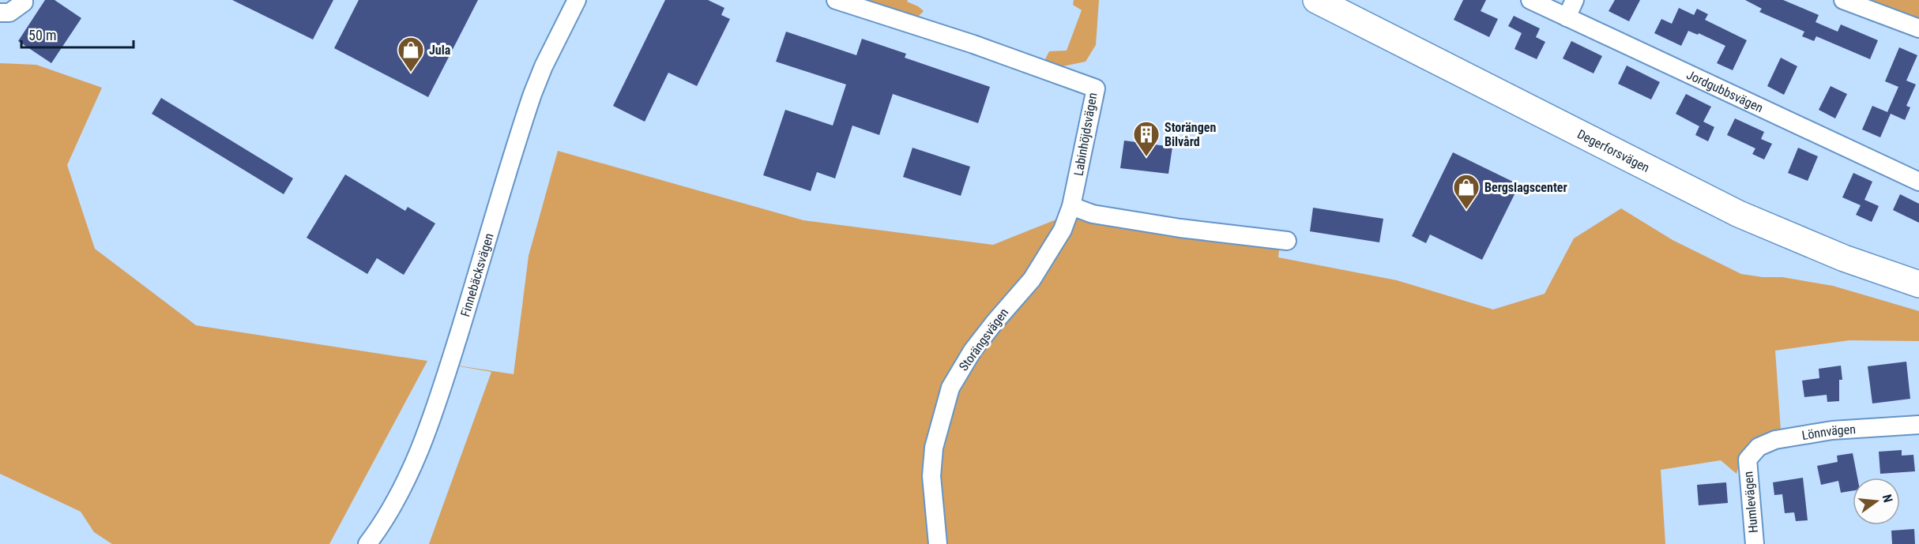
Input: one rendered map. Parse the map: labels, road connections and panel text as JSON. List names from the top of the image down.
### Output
{
  "streets": {
    "main road": ["Degerforsvägen"],
    "street": [
      "Jordgubbsvägen",
      "Labinhöjdsvägen",
      "Finnebäcksvägen",
      "Storängsvägen",
      "Lönnvägen",
      "Humlevägen"
    ]
  },
  "crossings": [
    ["Labinhöjdsvägen", "Storängsvägen"],
    ["Lönnvägen", "Humlevägen"]
  ],
  "places": {
    "shop": ["Jula", "Bergslagscenter"],
    "building": ["Storängen Bilvård"]
  },
  "scale_bar": "50 m",
  "north": "right"
}
